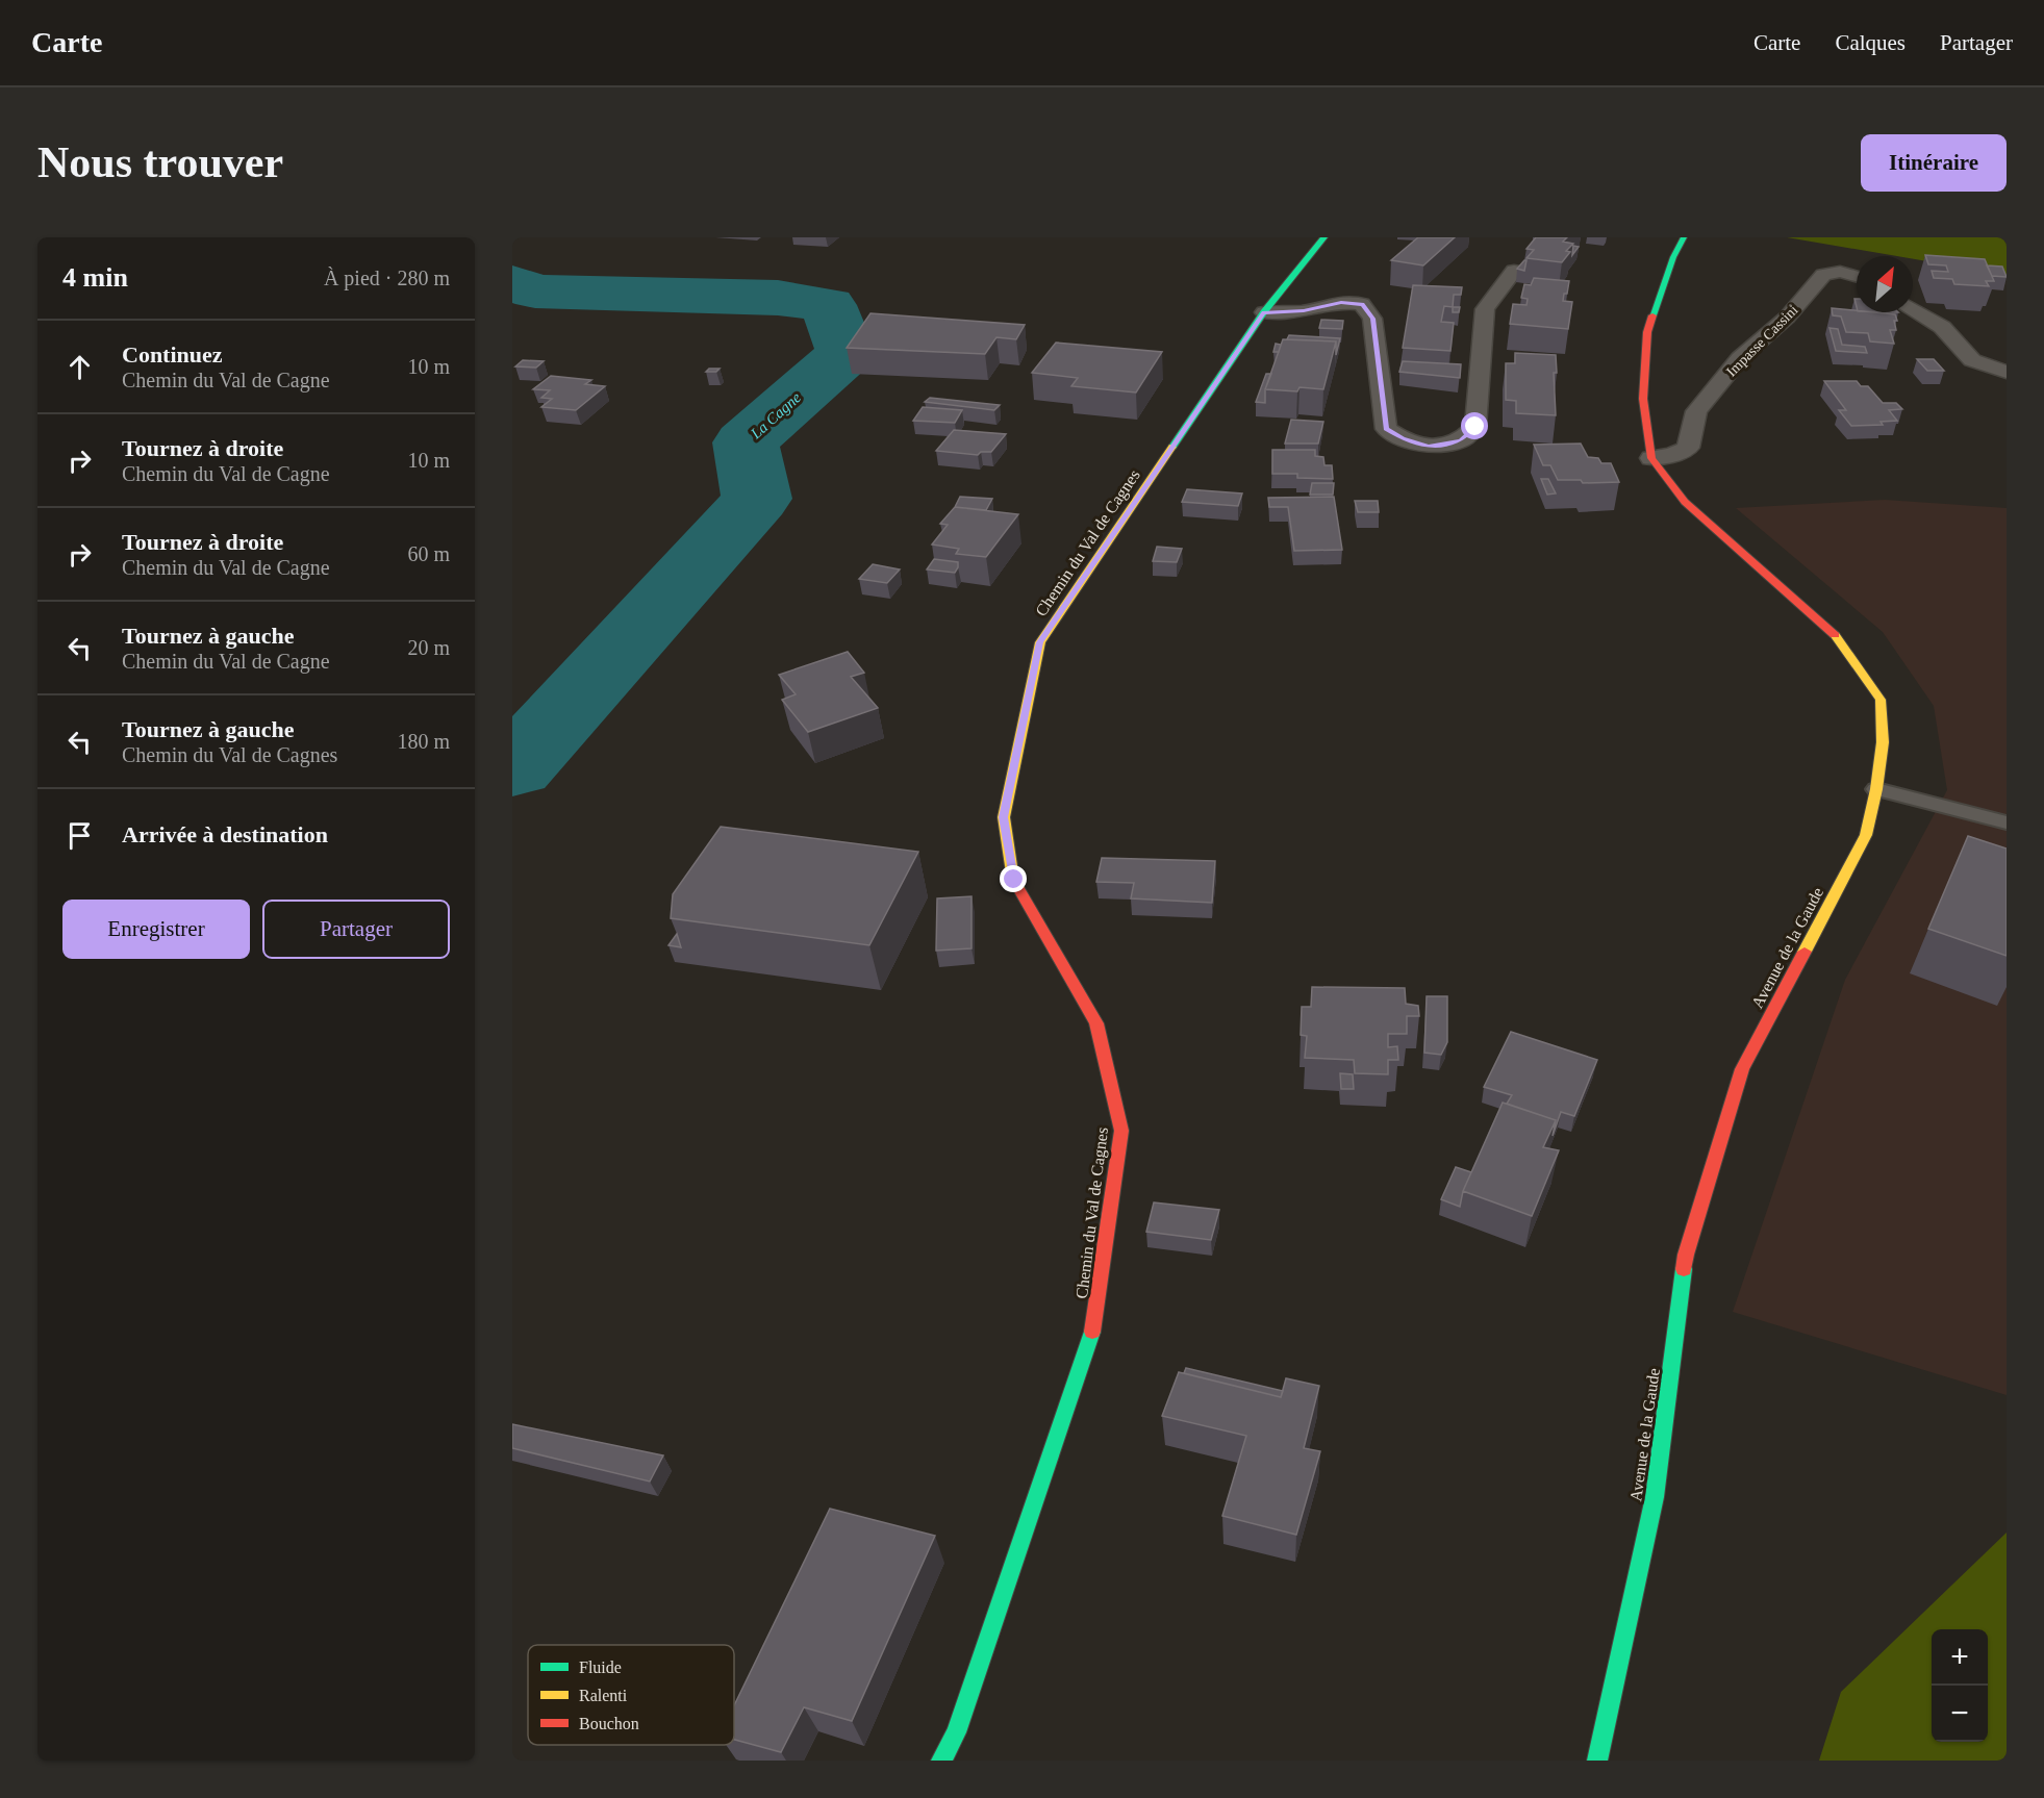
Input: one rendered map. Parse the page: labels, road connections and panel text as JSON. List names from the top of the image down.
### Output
{
  "streets": {
    "street": ["Impasse Cassini", "Chemin du Val de Cagnes", "Avenue de la Gaude"]
  },
  "crossings": [
    ["Impasse Cassini", "Avenue de la Gaude"]
  ],
  "water": ["La Cagne"],
  "legend": ["Fluide", "Ralenti", "Bouchon"],
  "north": "top right",
  "page": {
    "header": "Carte",
    "nav": ["Carte", "Calques", "Partager"],
    "buttons": [
      "Itinéraire",
      ["Enregistrer", "Partager"]
    ],
    "title": "Nous trouver",
    "heading": ["4 min", "À pied · 280 m"],
    "list": [
      ["Continuez", "Chemin du Val de Cagne", "10 m"],
      ["Tournez à droite", "Chemin du Val de Cagne", "10 m"],
      ["Tournez à droite", "Chemin du Val de Cagne", "60 m"],
      ["Tournez à gauche", "Chemin du Val de Cagne", "20 m"],
      ["Tournez à gauche", "Chemin du Val de Cagnes", "180 m"],
      "Arrivée à destination"
    ],
    "map_buttons": ["+", "−"]
  }
}
